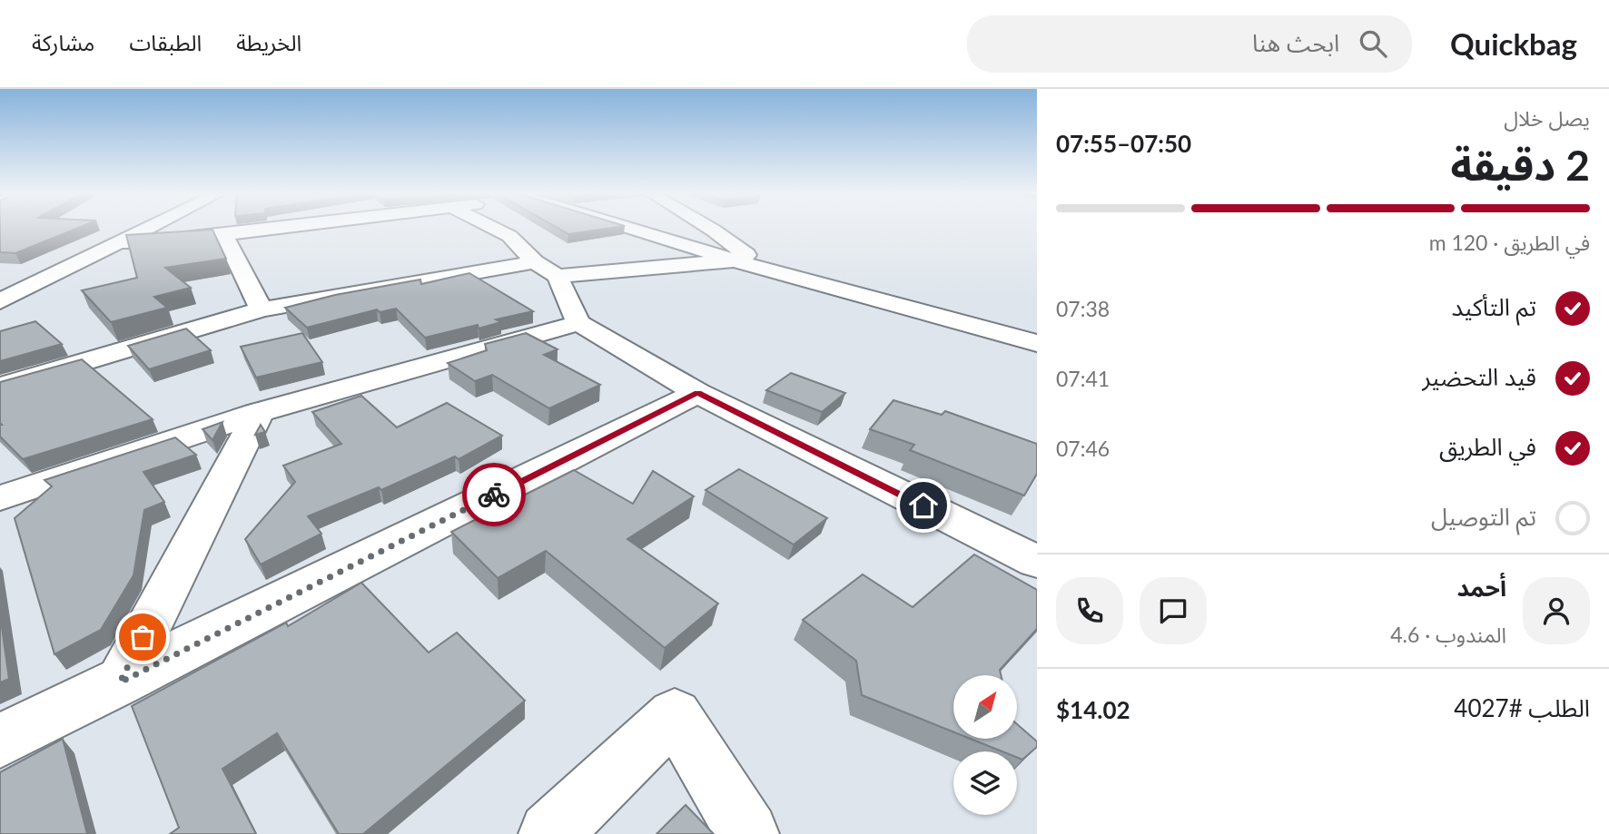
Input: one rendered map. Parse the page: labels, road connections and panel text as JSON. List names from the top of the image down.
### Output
{
  "north": "top right",
  "page": {
    "header": "Quickbag",
    "search": "ابحث هنا",
    "nav": ["الخريطة", "الطبقات", "مشاركة"],
    "heading": ["2 دقيقة", "يصل خلال", "07:50–07:55"],
    "panel": [
      "أحمد",
      "المندوب · 4.6",
      "الطلب #4027",
      "$14.02"
    ],
    "bar": "في الطريق · 120 m",
    "list": [
      ["تم التأكيد", "07:38"],
      ["قيد التحضير", "07:41"],
      ["في الطريق", "07:46"],
      "تم التوصيل"
    ]
  }
}
